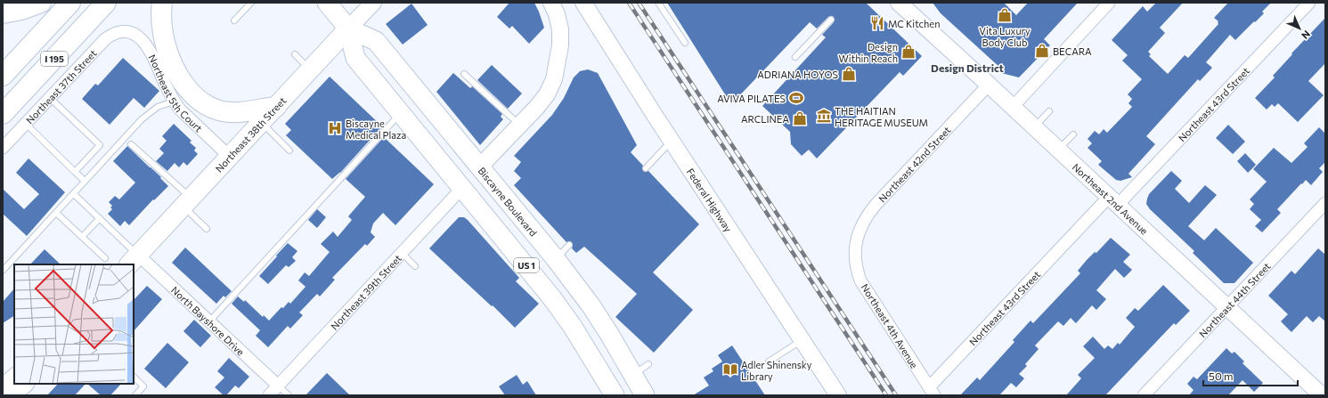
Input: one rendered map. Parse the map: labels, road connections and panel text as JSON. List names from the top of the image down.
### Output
{
  "streets": {
    "highway": ["I 195"],
    "main road": [
      "Northeast 38th Street",
      "Northeast 2nd Avenue",
      "Federal Highway",
      "Biscayne Boulevard",
      "US 1"
    ],
    "street": [
      "Northeast 37th Street",
      "Northeast 5th Court",
      "Northeast 43rd Street",
      "Northeast 42nd Street",
      "Northeast 39th Street",
      "Northeast 44th Street",
      "North Bayshore Drive",
      "Northeast 4th Avenue"
    ]
  },
  "crossings": [
    ["Northeast 37th Street", "Northeast 5th Court"],
    ["Northeast 5th Court", "Northeast 38th Street"],
    ["Northeast 43rd Street", "Northeast 2nd Avenue"],
    ["Northeast 43rd Street", "Northeast 4th Avenue"],
    ["Northeast 38th Street", "Biscayne Boulevard"],
    ["Northeast 38th Street", "North Bayshore Drive"],
    ["Northeast 42nd Street", "Northeast 2nd Avenue"],
    ["Northeast 42nd Street", "Northeast 4th Avenue"],
    ["Northeast 2nd Avenue", "Northeast 44th Street"],
    ["Biscayne Boulevard", "Northeast 39th Street"],
    ["Northeast 39th Street", "North Bayshore Drive"]
  ],
  "districts": ["Design District"],
  "places": {
    "shop": [
      "Vita Luxury Body Club",
      "BECARA",
      "Design Within Reach",
      "ADRIANA HOYOS",
      "ARCLINEA"
    ],
    "restaurant": ["MC Kitchen"],
    "sports": ["AVIVA PILATES"],
    "museum": ["THE HAITIAN HERITAGE MUSEUM"],
    "hospital": ["Biscayne Medical Plaza"],
    "library": ["Adler Shinensky Library"]
  },
  "scale_bar": "50 m",
  "north": "bottom right"
}
